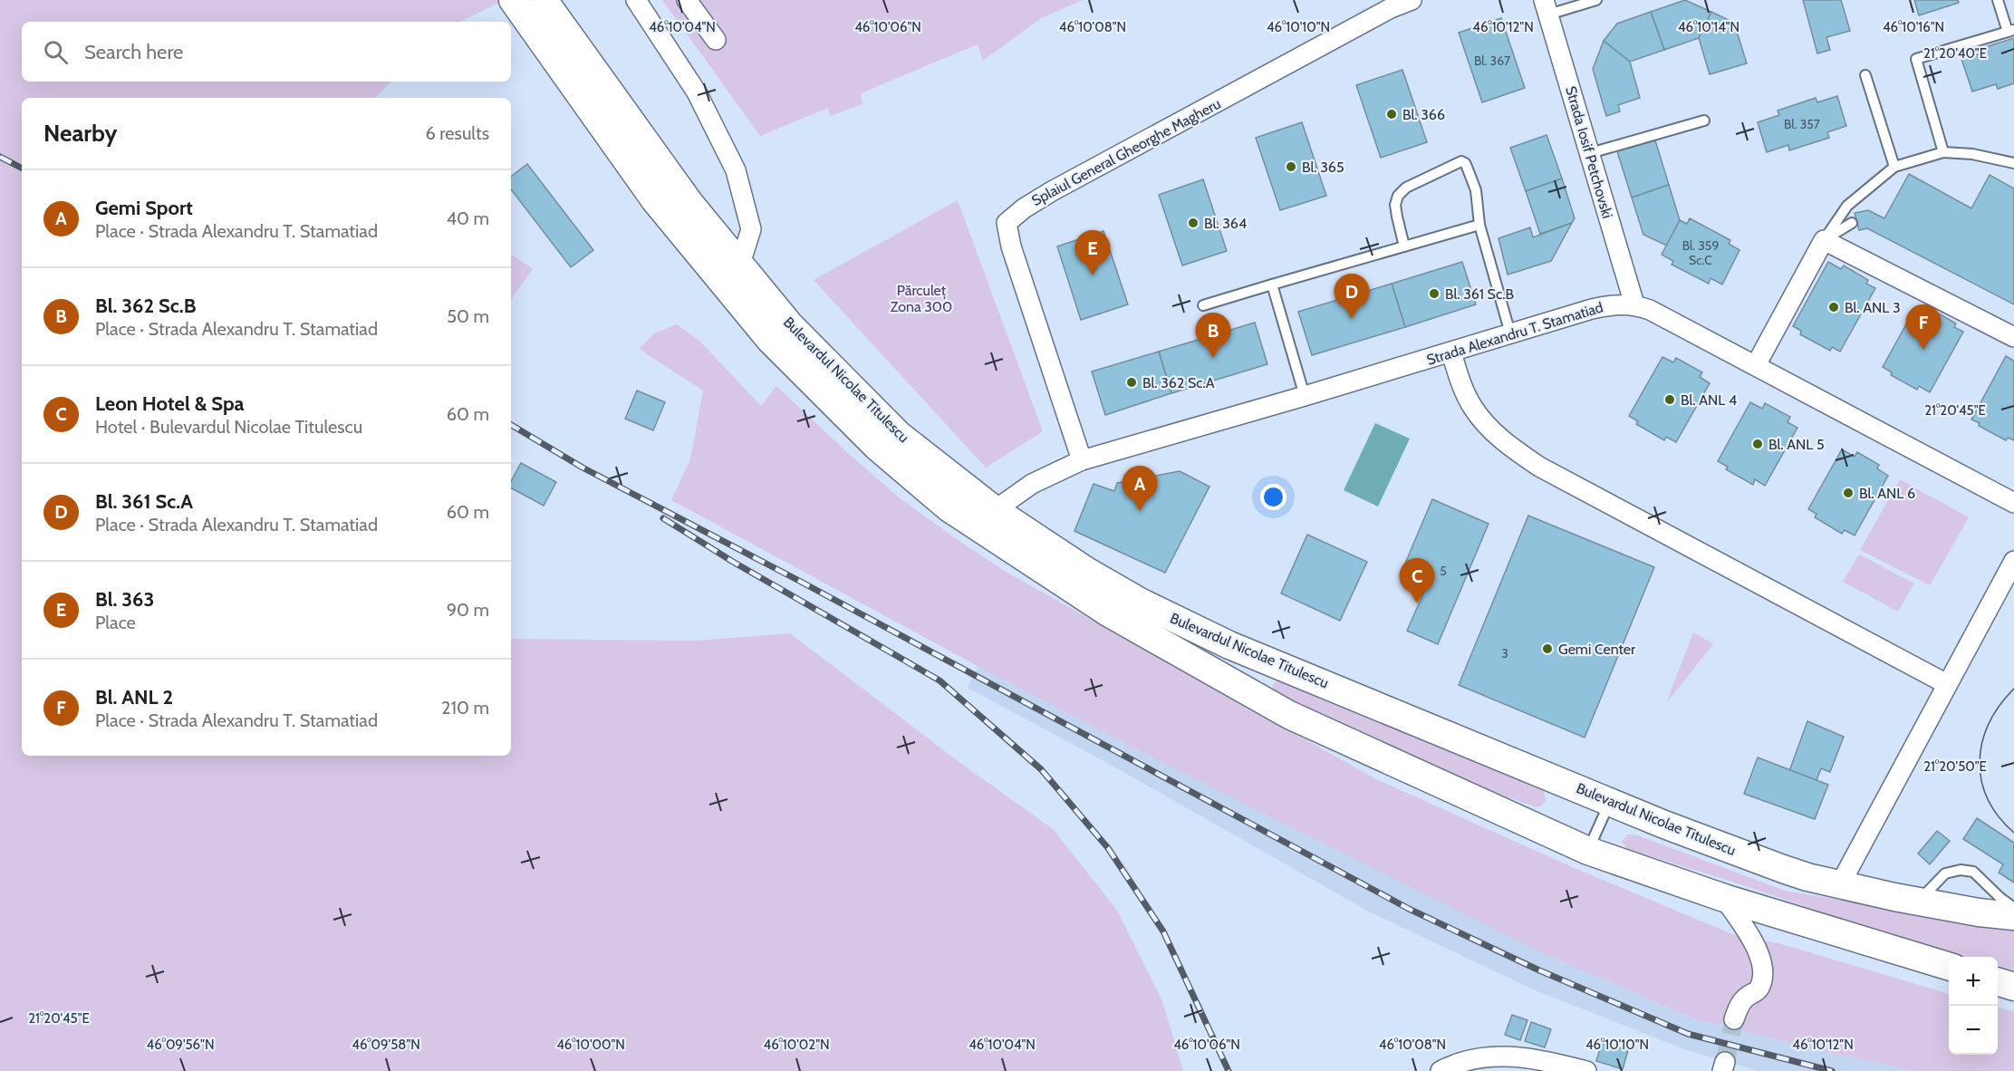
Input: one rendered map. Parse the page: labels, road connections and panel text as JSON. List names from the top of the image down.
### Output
{
  "streets": {
    "main road": ["Bulevardul Nicolae Titulescu"],
    "street": ["Splaiul General Gheorghe Magheru", "Strada Iosif Petchovski", "Strada Alexandru T. Stamatiad"]
  },
  "crossings": [
    ["Splaiul General Gheorghe Magheru", "Strada Alexandru T. Stamatiad"],
    ["Strada Iosif Petchovski", "Strada Alexandru T. Stamatiad"],
    ["Strada Alexandru T. Stamatiad", "Bulevardul Nicolae Titulescu"]
  ],
  "parks": ["Părculeț Zona 300"],
  "places": [
    "Bl. 366",
    "Bl. 365",
    "Bl. 364",
    "Bl. 361 Sc.B",
    "Bl. ANL 3",
    "Bl. 362 Sc.A",
    "Bl. ANL 4",
    "Bl. ANL 5",
    "Bl. ANL 6",
    "Gemi Center"
  ],
  "house_numbers": [
    "Bl. 367",
    "Bl. 357",
    "Bl. 359 Sc.C",
    "5",
    "3"
  ],
  "page": {
    "search": "Search here",
    "heading": ["Nearby", "6 results"],
    "list": [
      {
        "mark": "A",
        "name": "Gemi Sport",
        "note": "Place · Strada Alexandru T. Stamatiad",
        "value": "40 m"
      },
      {
        "mark": "B",
        "name": "Bl. 362 Sc.B",
        "note": "Place · Strada Alexandru T. Stamatiad",
        "value": "50 m"
      },
      {
        "mark": "C",
        "name": "Leon Hotel & Spa",
        "note": "Hotel · Bulevardul Nicolae Titulescu",
        "value": "60 m"
      },
      {
        "mark": "D",
        "name": "Bl. 361 Sc.A",
        "note": "Place · Strada Alexandru T. Stamatiad",
        "value": "60 m"
      },
      {
        "mark": "E",
        "name": "Bl. 363",
        "note": "Place",
        "value": "90 m"
      },
      {
        "mark": "F",
        "name": "Bl. ANL 2",
        "note": "Place · Strada Alexandru T. Stamatiad",
        "value": "210 m"
      }
    ],
    "pins": [
      "E",
      "D",
      "F",
      "B",
      "A",
      "C"
    ],
    "map_buttons": ["+", "−"]
  },
  "coordinates": [
    "46°10'04\"N",
    "46°10'06\"N",
    "46°10'08\"N",
    "46°10'10\"N",
    "46°10'12\"N",
    "46°10'14\"N",
    "46°10'16\"N",
    "21°20'40\"E",
    "21°20'45\"E",
    "21°20'50\"E",
    "46°09'56\"N",
    "46°09'58\"N",
    "46°10'00\"N",
    "46°10'02\"N"
  ]
}
